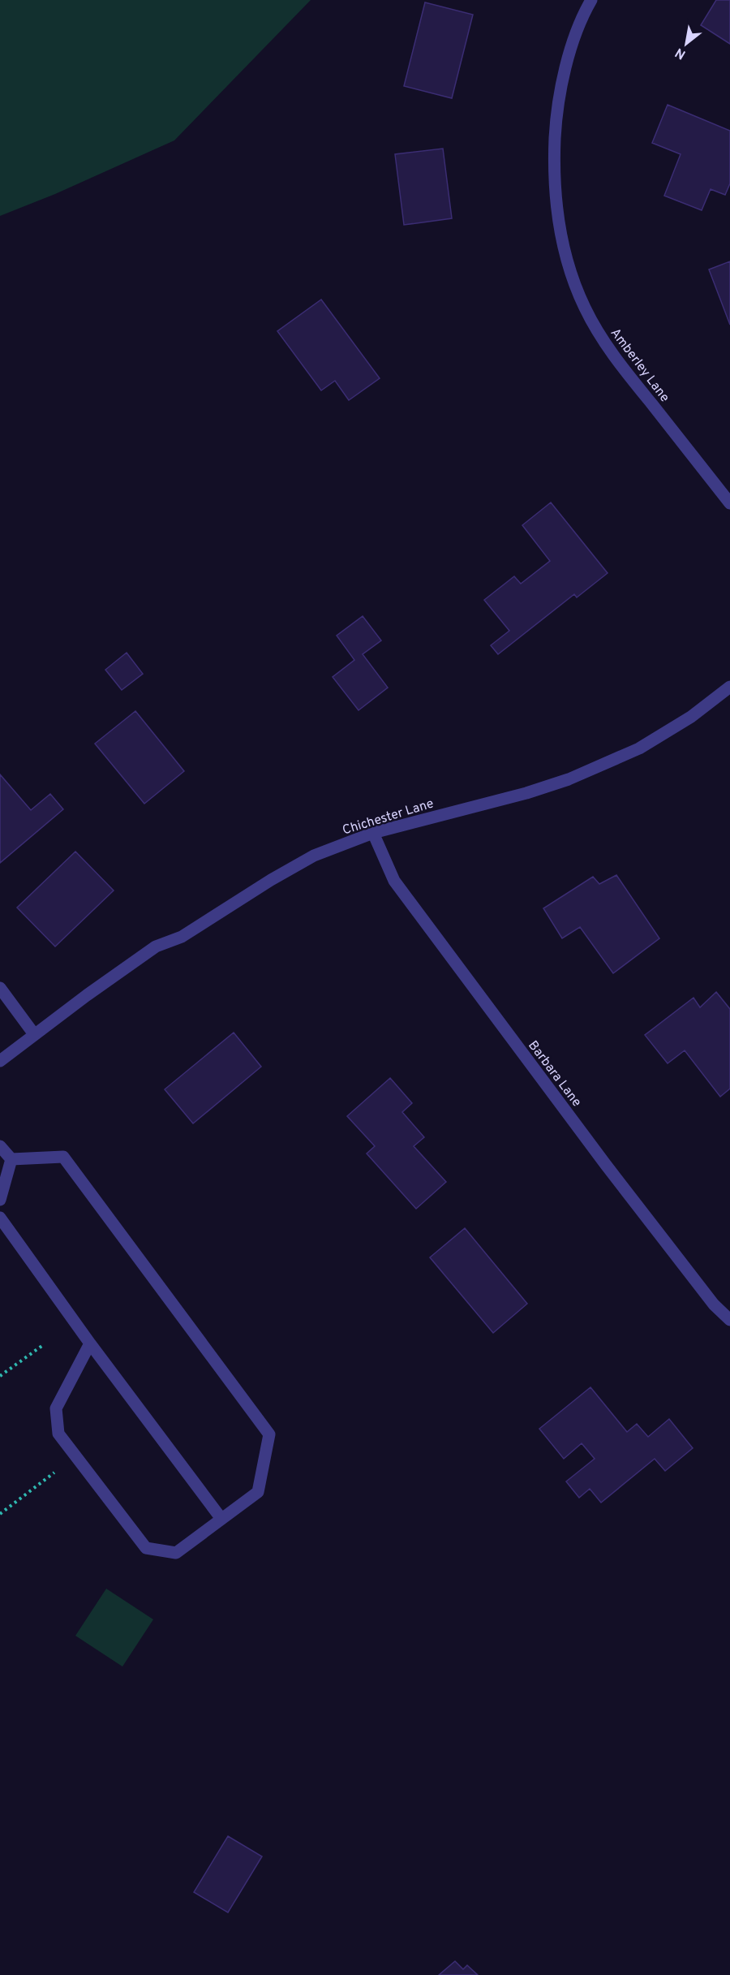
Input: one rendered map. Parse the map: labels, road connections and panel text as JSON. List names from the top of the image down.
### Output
{
  "streets": {
    "street": ["Amberley Lane", "Chichester Lane", "Barbara Lane"]
  },
  "crossings": [
    ["Chichester Lane", "Barbara Lane"]
  ],
  "north": "bottom left"
}
